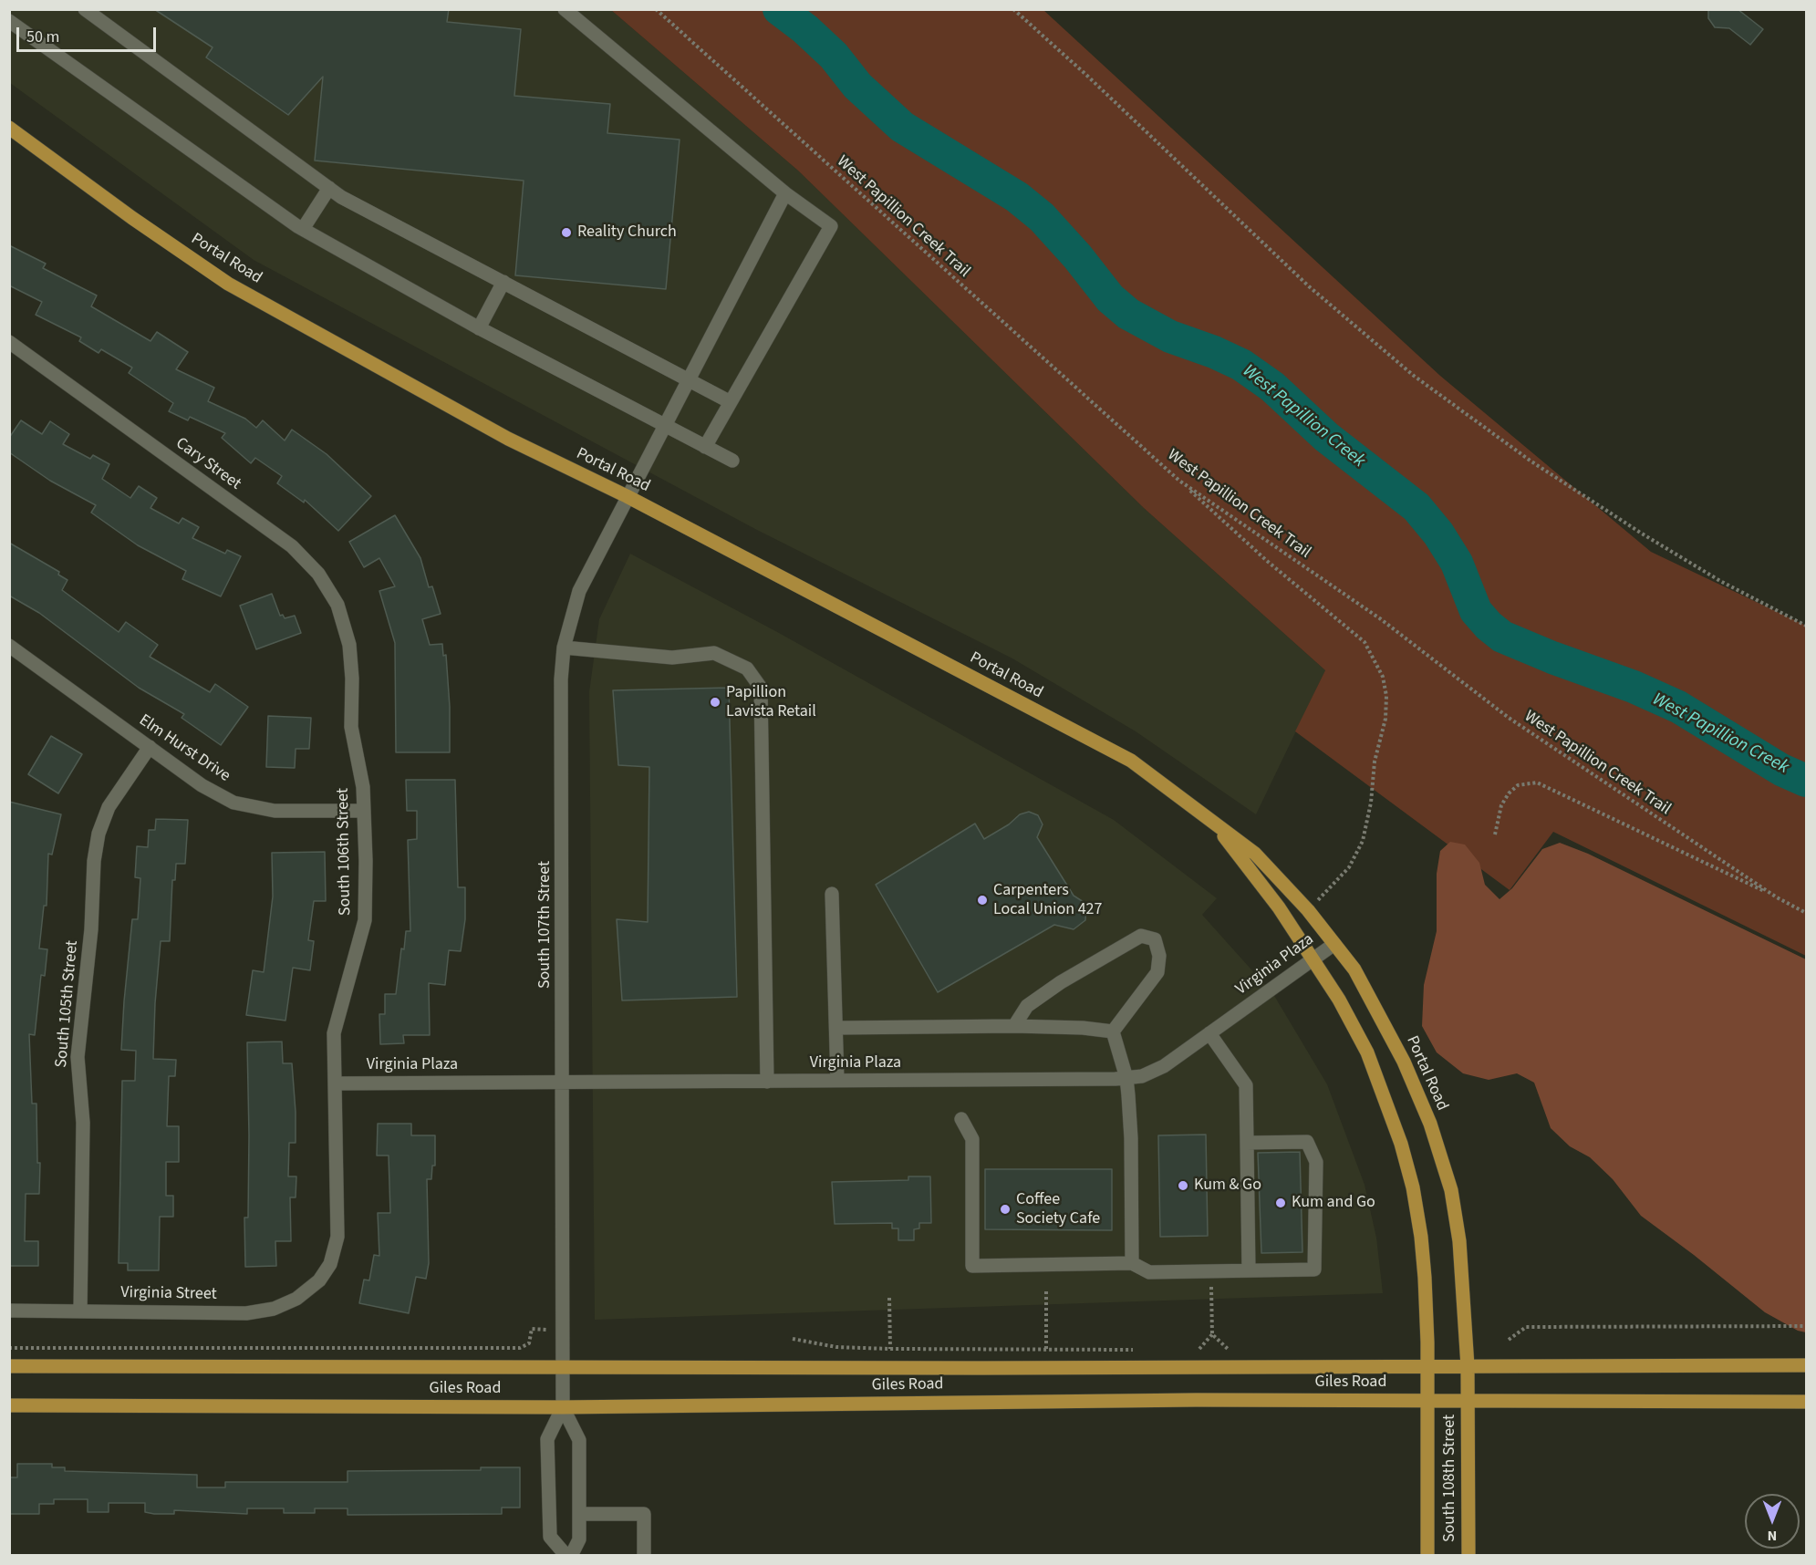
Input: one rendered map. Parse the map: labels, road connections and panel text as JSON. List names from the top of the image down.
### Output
{
  "streets": {
    "main road": ["Portal Road", "Giles Road", "South 108th Street"],
    "street": [
      "Cary Street",
      "Elm Hurst Drive",
      "South 106th Street",
      "South 107th Street",
      "Virginia Plaza",
      "South 105th Street",
      "Virginia Street"
    ],
    "path": ["West Papillion Creek Trail"]
  },
  "crossings": [
    ["Portal Road", "South 107th Street"],
    ["Portal Road", "Virginia Plaza"],
    ["Portal Road", "Giles Road"],
    ["Portal Road", "South 108th Street"],
    ["Cary Street", "South 106th Street"],
    ["Elm Hurst Drive", "South 106th Street"],
    ["Elm Hurst Drive", "South 105th Street"],
    ["South 106th Street", "Virginia Plaza"],
    ["South 106th Street", "Virginia Street"],
    ["South 107th Street", "Virginia Plaza"],
    ["South 107th Street", "Giles Road"],
    ["South 105th Street", "Virginia Street"],
    ["Giles Road", "South 108th Street"]
  ],
  "water": ["West Papillion Creek"],
  "places": [
    "Reality Church",
    "Papillion Lavista Retail",
    "Carpenters Local Union 427",
    "Kum & Go",
    "Kum and Go",
    "Coffee Society Cafe"
  ],
  "scale_bar": "50 m",
  "north": "bottom"
}
